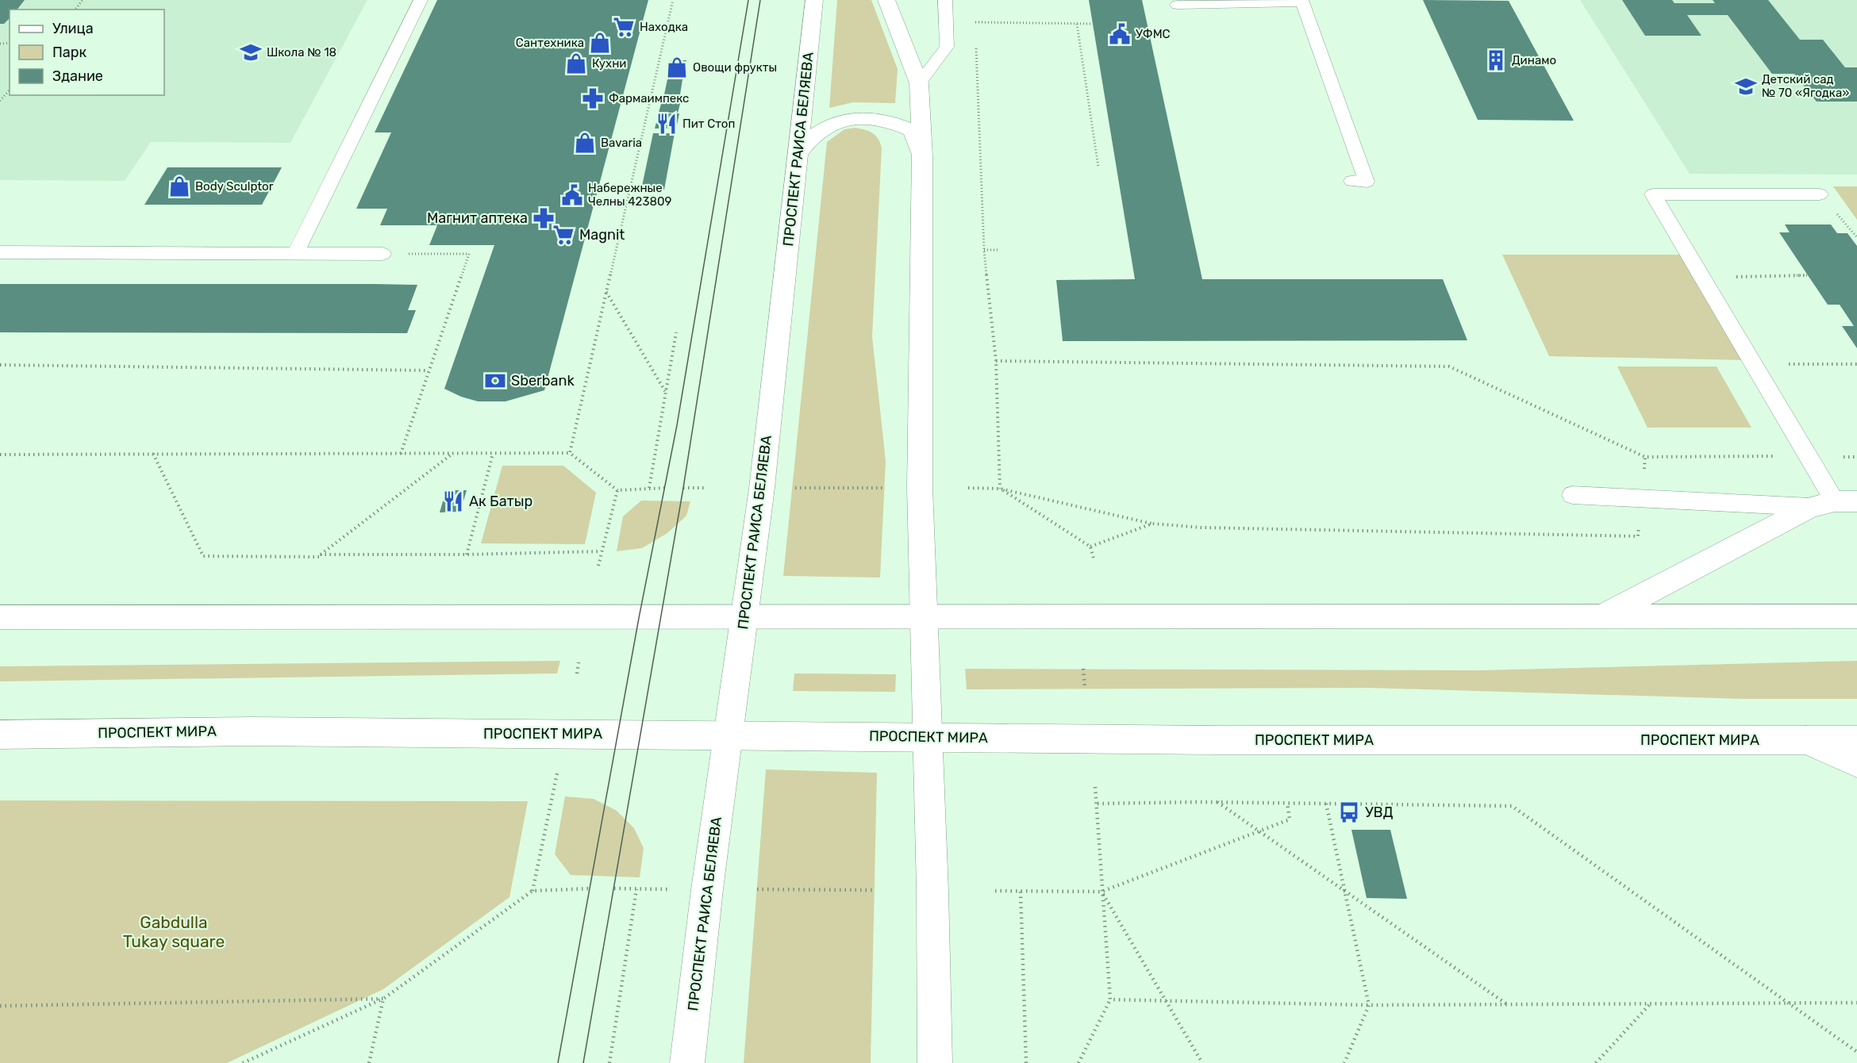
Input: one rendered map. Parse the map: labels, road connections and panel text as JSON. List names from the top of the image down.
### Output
{
  "streets": {
    "street": ["ПРОСПЕКТ РАИСА БЕЛЯЕВА", "ПРОСПЕКТ МИРА"]
  },
  "crossings": [
    ["ПРОСПЕКТ РАИСА БЕЛЯЕВА", "ПРОСПЕКТ МИРА"]
  ],
  "parks": ["Gabdulla Tukay square"],
  "places": {
    "supermarket": ["Находка", "Magnit"],
    "public building": ["УФМС", "Набережные Челны 423809"],
    "shop": [
      "Сантехника",
      "Кухни",
      "Овощи фрукты",
      "Bavaria",
      "Body Sculptor"
    ],
    "school or university": ["Школа № 18", "Детский сад № 70 «Ягодка»"],
    "building": ["Динамо"],
    "pharmacy": ["Фармаимпекс", "Магнит аптека"],
    "restaurant": ["Пит Стоп", "Ак Батыр"],
    "bank": ["Sberbank"],
    "bus stop": ["УВД"]
  },
  "legend": ["Улица", "Парк", "Здание"]
}
